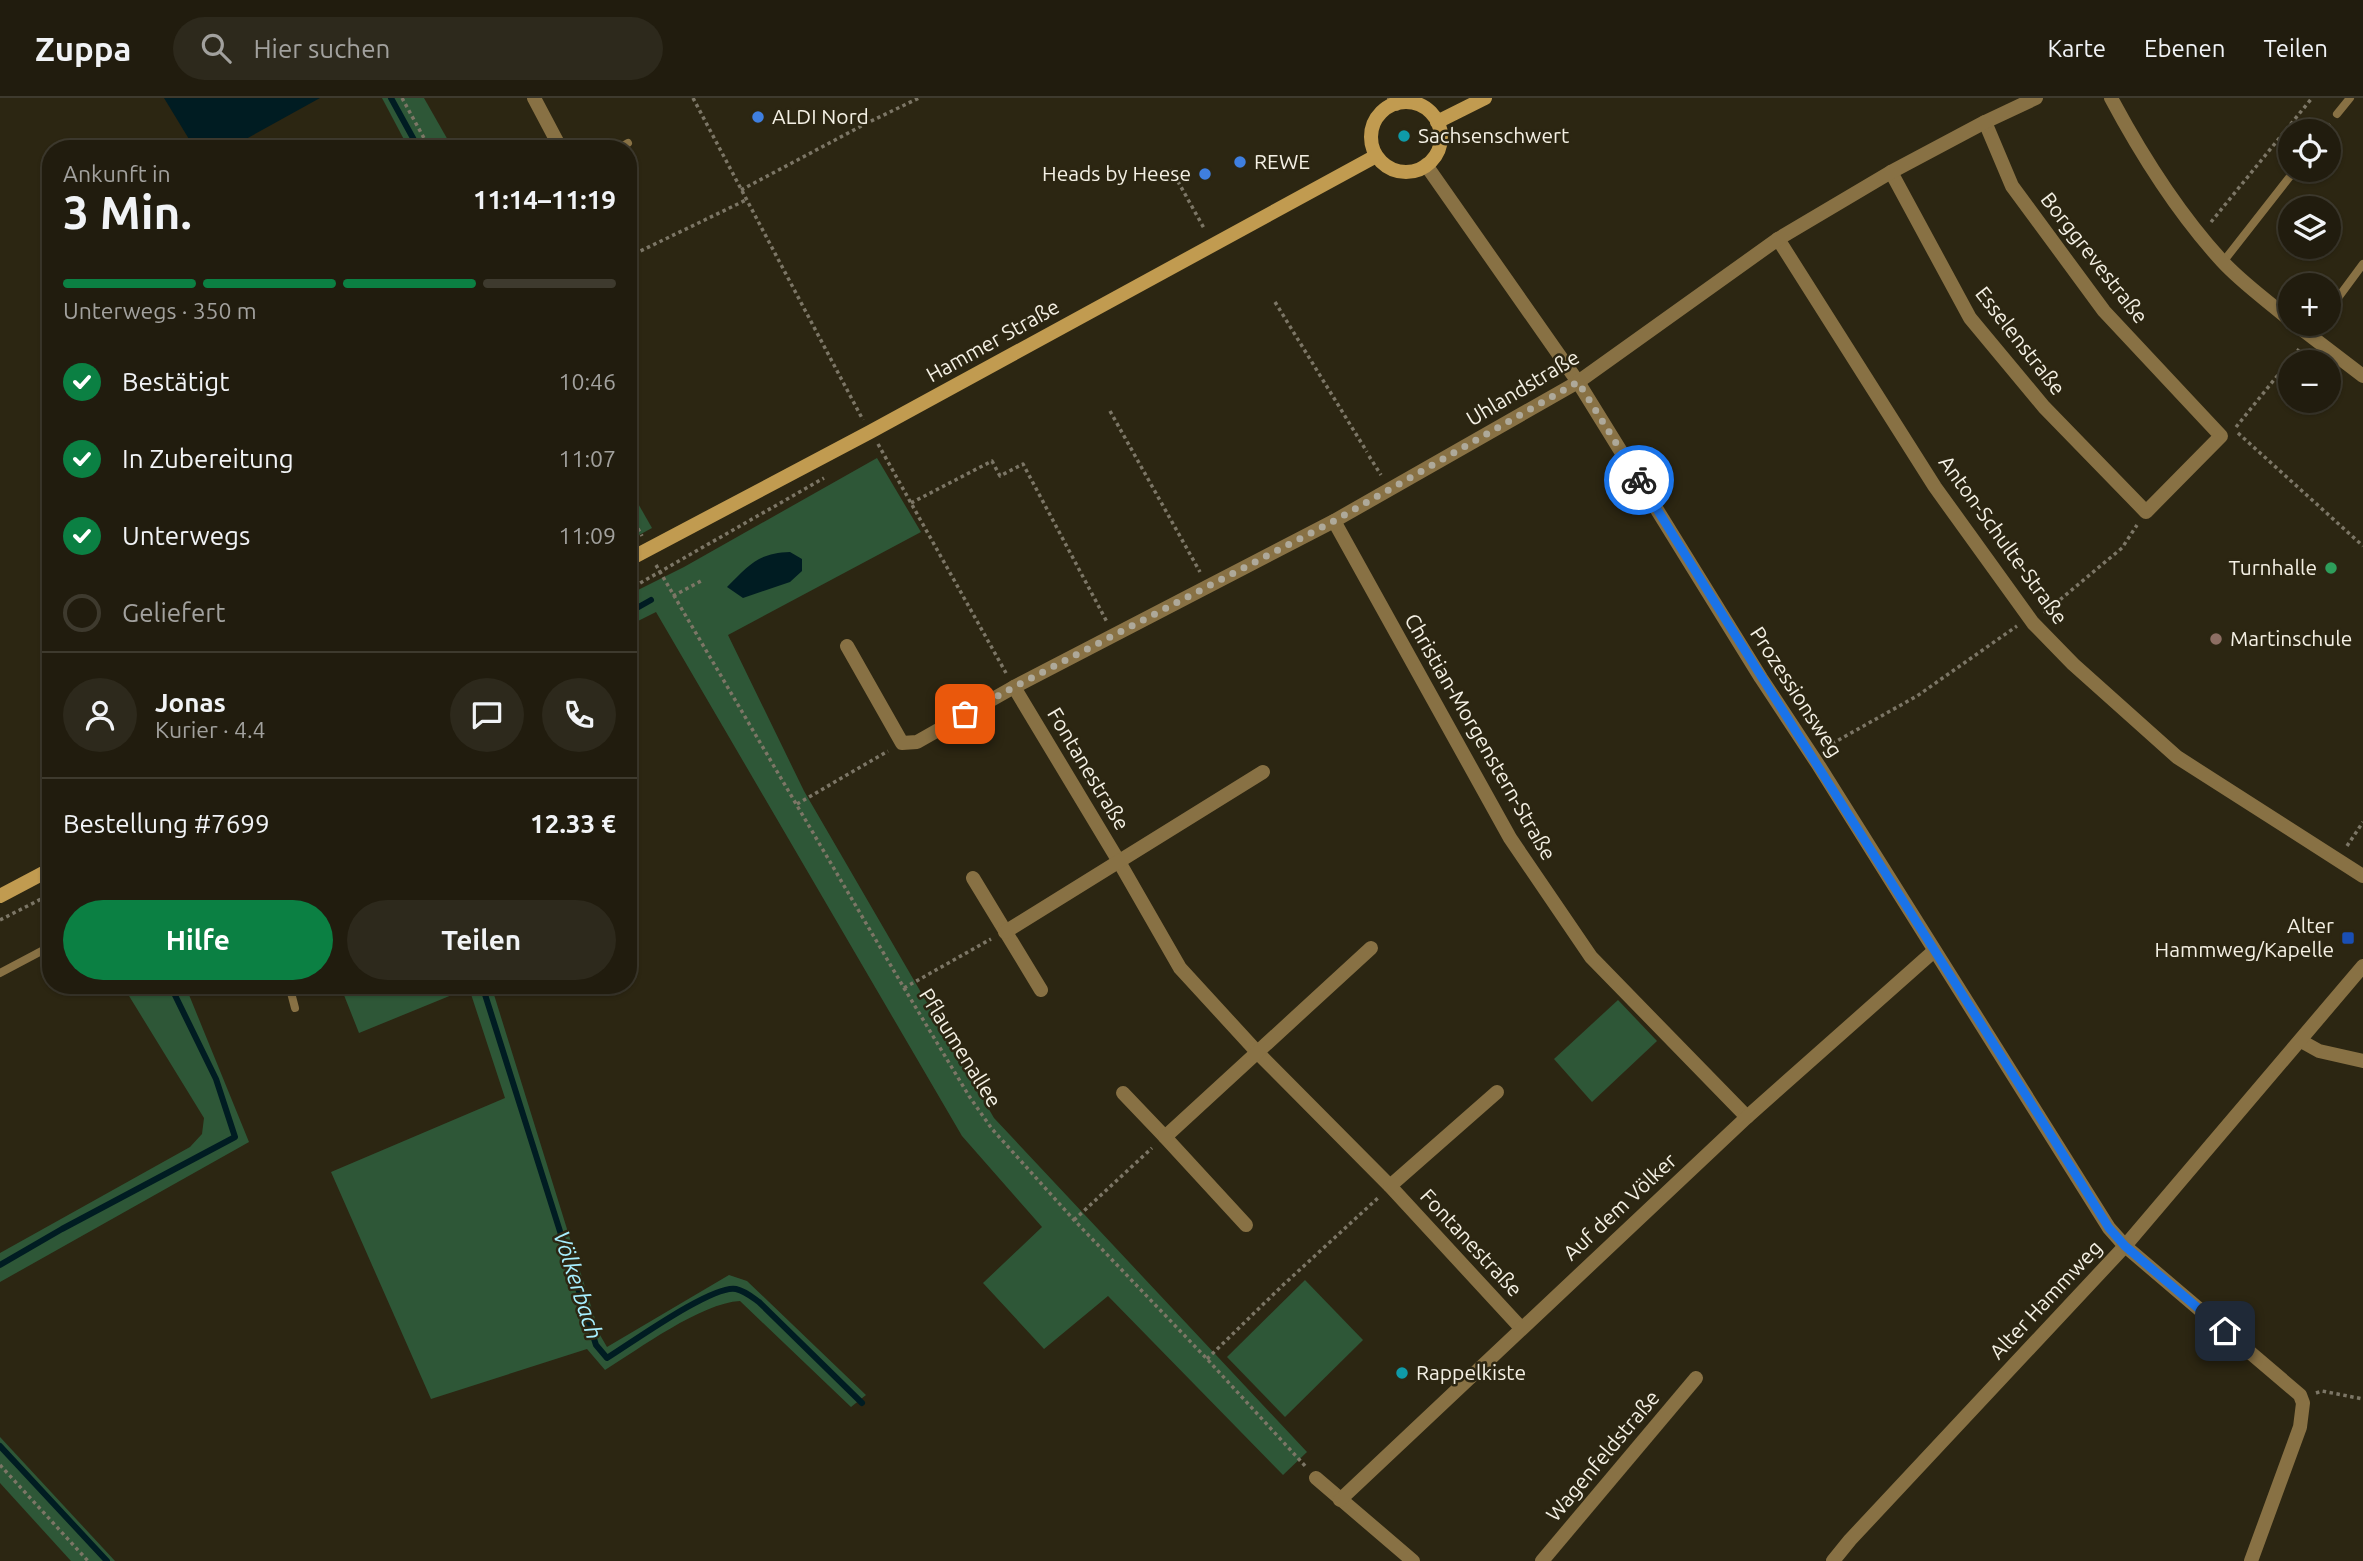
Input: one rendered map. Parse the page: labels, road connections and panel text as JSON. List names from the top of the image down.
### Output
{
  "streets": {
    "main road": ["Hammer Straße"],
    "street": [
      "Borggrevestraße",
      "Esselenstraße",
      "Uhlandstraße",
      "Anton-Schulte-Straße",
      "Prozessionsweg",
      "Christian-Morgenstern-Straße",
      "Fontanestraße",
      "Auf dem Völker",
      "Alter Hammweg",
      "Wagenfeldstraße"
    ],
    "path": ["Pflaumenallee"]
  },
  "crossings": [
    ["Borggrevestraße", "Uhlandstraße"],
    ["Hammer Straße", "Prozessionsweg"],
    ["Esselenstraße", "Uhlandstraße"],
    ["Uhlandstraße", "Anton-Schulte-Straße"],
    ["Uhlandstraße", "Prozessionsweg"],
    ["Uhlandstraße", "Christian-Morgenstern-Straße"],
    ["Uhlandstraße", "Fontanestraße"],
    ["Prozessionsweg", "Auf dem Völker"],
    ["Prozessionsweg", "Alter Hammweg"],
    ["Christian-Morgenstern-Straße", "Auf dem Völker"],
    ["Fontanestraße", "Auf dem Völker"]
  ],
  "water": ["Völkerbach"],
  "places": {
    "other": [
      "ALDI Nord",
      "Sachsenschwert",
      "REWE",
      "Heads by Heese",
      "Turnhalle",
      "Martinschule",
      "Rappelkiste"
    ],
    "transit": ["Alter Hammweg/Kapelle"]
  },
  "page": {
    "header": "Zuppa",
    "search": "Hier suchen",
    "nav": ["Karte", "Ebenen", "Teilen"],
    "map_buttons": ["+", "−"],
    "heading": ["3 Min.", "Ankunft in", "11:14–11:19"],
    "panel": [
      "Jonas",
      "Kurier · 4.4",
      "Bestellung #7699",
      "12.33 €"
    ],
    "bar": "Unterwegs · 350 m",
    "list": [
      ["Bestätigt", "10:46"],
      ["In Zubereitung", "11:07"],
      ["Unterwegs", "11:09"],
      "Geliefert"
    ],
    "buttons": ["Hilfe", "Teilen"]
  }
}
